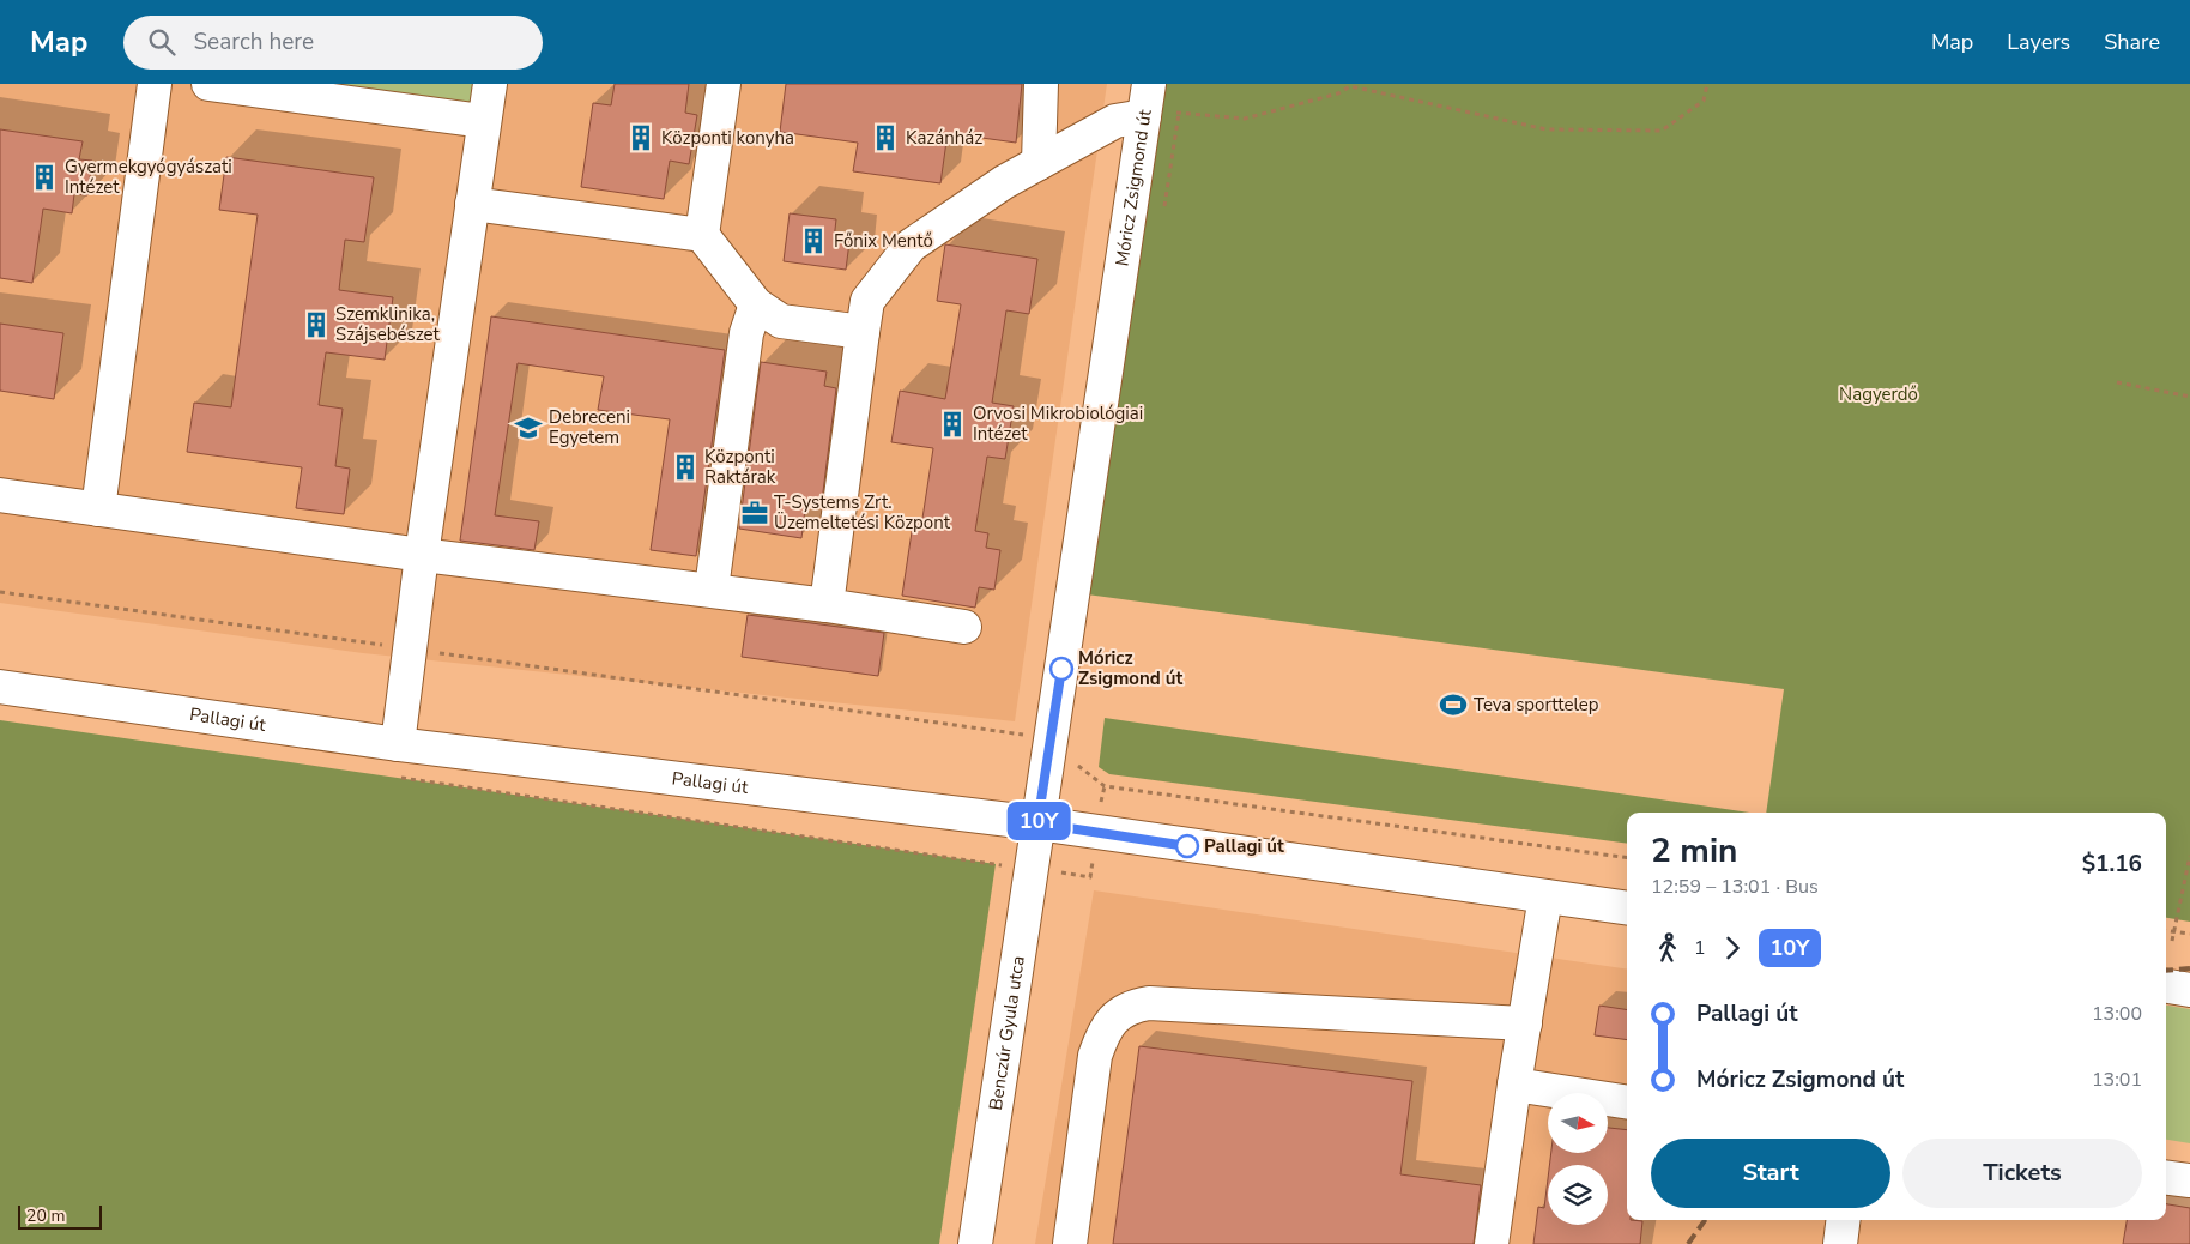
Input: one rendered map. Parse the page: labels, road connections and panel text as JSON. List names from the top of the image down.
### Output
{
  "streets": {
    "street": ["Móricz Zsigmond út", "Pallagi út", "Benczúr Gyula utca"]
  },
  "crossings": [
    ["Móricz Zsigmond út", "Pallagi út"],
    ["Móricz Zsigmond út", "Benczúr Gyula utca"],
    ["Pallagi út", "Benczúr Gyula utca"]
  ],
  "parks": ["Nagyerdő"],
  "places": {
    "building": [
      "Központi konyha",
      "Kazánház",
      "Gyermekgyógyászati Intézet",
      "Főnix Mentő",
      "Szemklinika, Szájsebészet",
      "Orvosi Mikrobiológiai Intézet",
      "Központi Raktárak"
    ],
    "school or university": ["Debreceni Egyetem"],
    "office": ["T-Systems Zrt. Üzemeltetési Központ"],
    "other": ["Móricz Zsigmond út", "Pallagi út"],
    "sports": ["Teva sporttelep"]
  },
  "lines": ["bus line 10Y"],
  "scale_bar": "20 m",
  "north": "right",
  "page": {
    "header": "Map",
    "search": "Search here",
    "nav": ["Map", "Layers", "Share"],
    "on_map": "10Y",
    "heading": ["2 min", "12:59 – 13:01 · Bus", "$1.16"],
    "legs": ["1", "10Y"],
    "list": [
      {
        "name": "Pallagi út",
        "value": "13:00"
      },
      {
        "name": "Móricz Zsigmond út",
        "value": "13:01"
      }
    ],
    "buttons": ["Start", "Tickets"],
    "scale": "20 m"
  }
}
